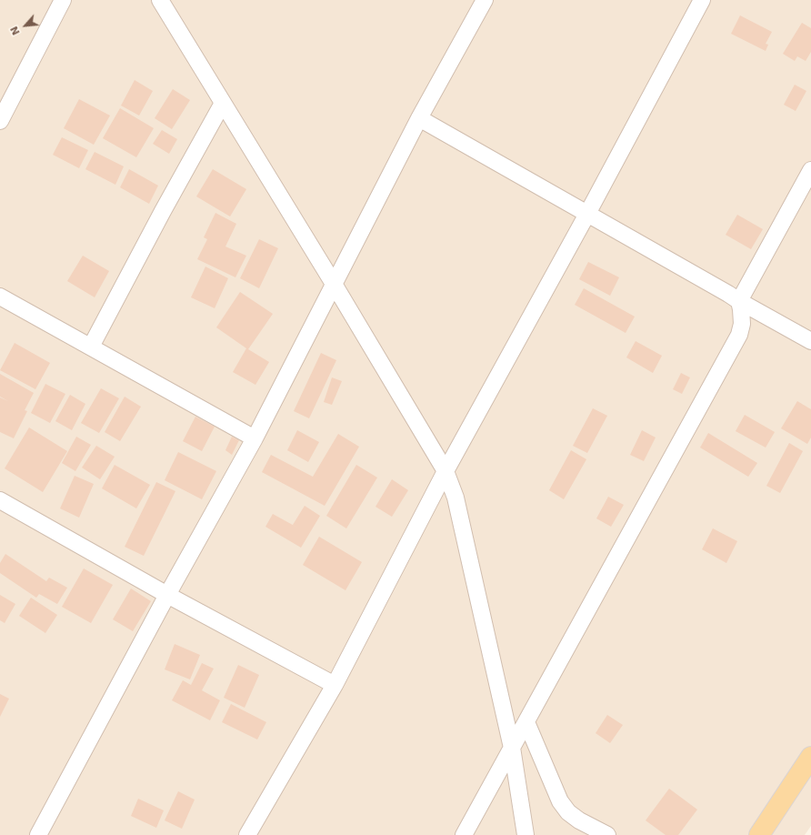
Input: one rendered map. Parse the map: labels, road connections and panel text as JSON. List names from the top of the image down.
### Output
{
  "north": "bottom left"
}
